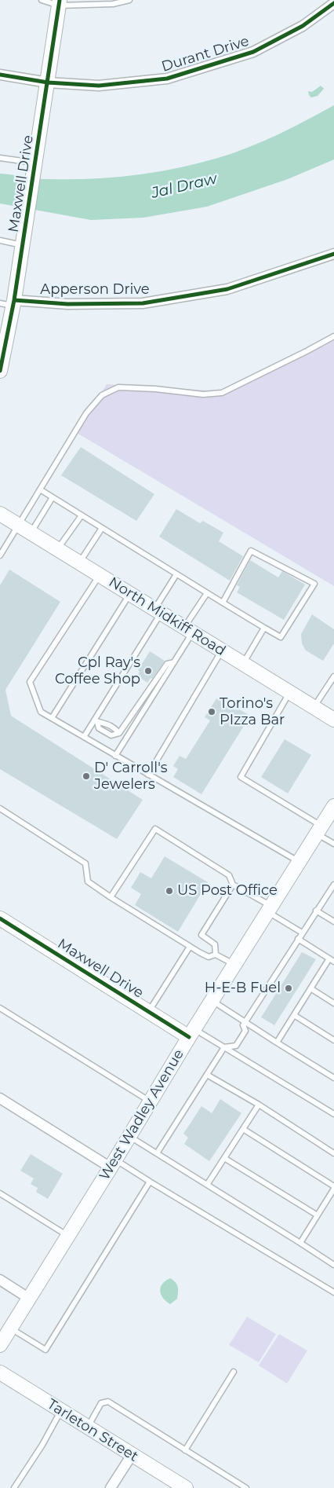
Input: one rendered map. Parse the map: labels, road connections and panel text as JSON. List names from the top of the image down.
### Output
{
  "streets": {
    "main road": [
      "Maxwell Drive",
      "North Midkiff Road",
      "West Wadley Avenue",
      "Tarleton Street"
    ],
    "street": ["Durant Drive", "Apperson Drive"]
  },
  "crossings": [
    ["Durant Drive", "Maxwell Drive"],
    ["Maxwell Drive", "Apperson Drive"],
    ["Maxwell Drive", "West Wadley Avenue"]
  ],
  "water": ["Jal Draw"],
  "places": [
    "Cpl Ray's Coffee Shop",
    "Torino's PIzza Bar",
    "D' Carroll's Jewelers",
    "US Post Office",
    "H-E-B Fuel"
  ]
}
